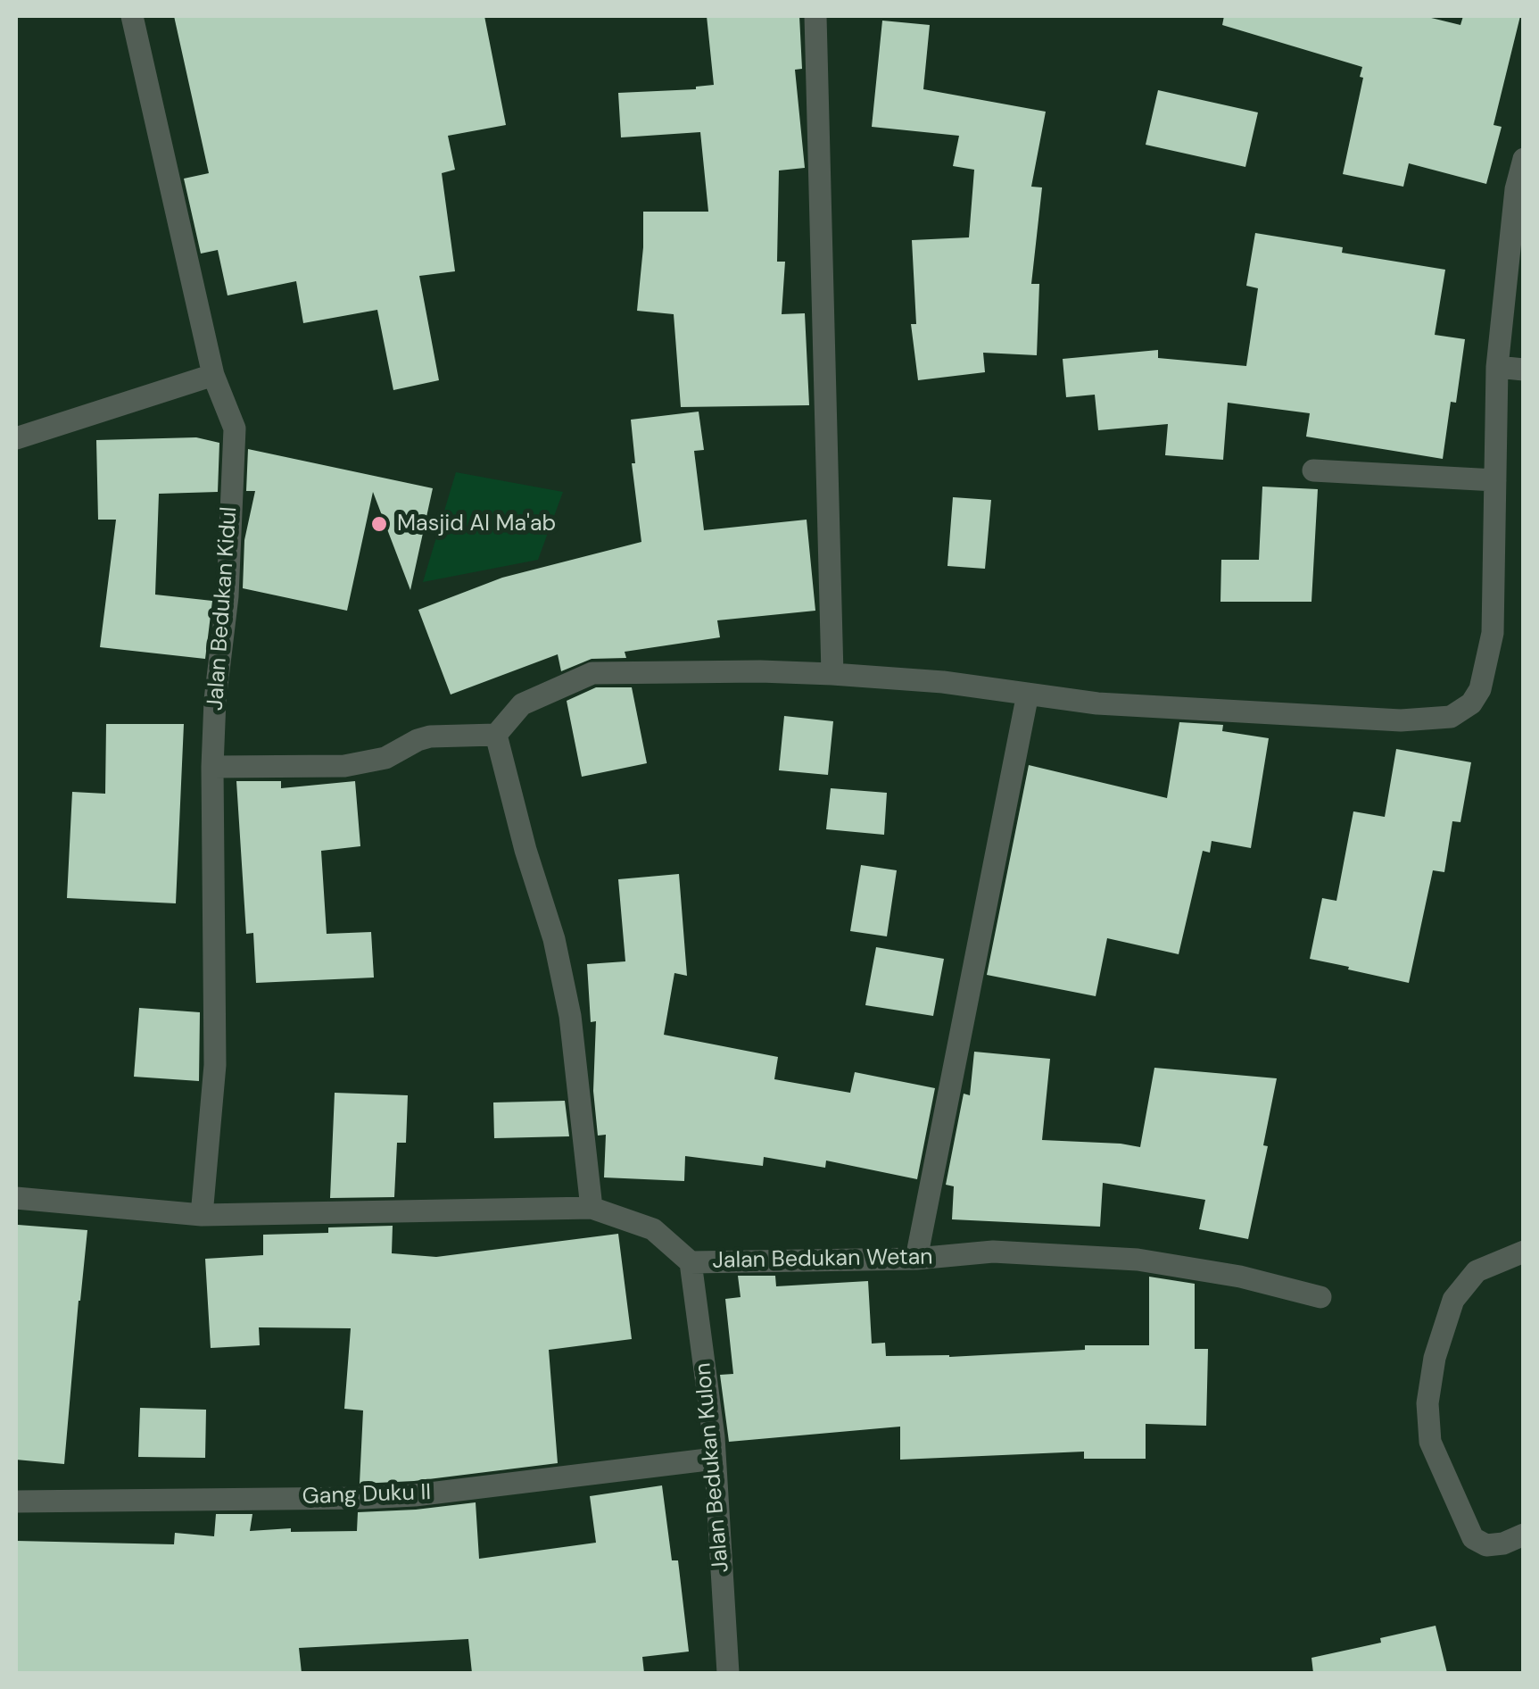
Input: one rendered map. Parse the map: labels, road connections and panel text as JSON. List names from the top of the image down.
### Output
{
  "streets": {
    "street": [
      "Jalan Bedukan Kidul",
      "Jalan Bedukan Wetan",
      "Jalan Bedukan Kulon",
      "Gang Duku II"
    ]
  },
  "crossings": [
    ["Jalan Bedukan Kidul", "Jalan Bedukan Wetan"],
    ["Jalan Bedukan Wetan", "Jalan Bedukan Kulon"],
    ["Jalan Bedukan Kulon", "Gang Duku II"]
  ],
  "places": ["Masjid Al Ma'ab"]
}
